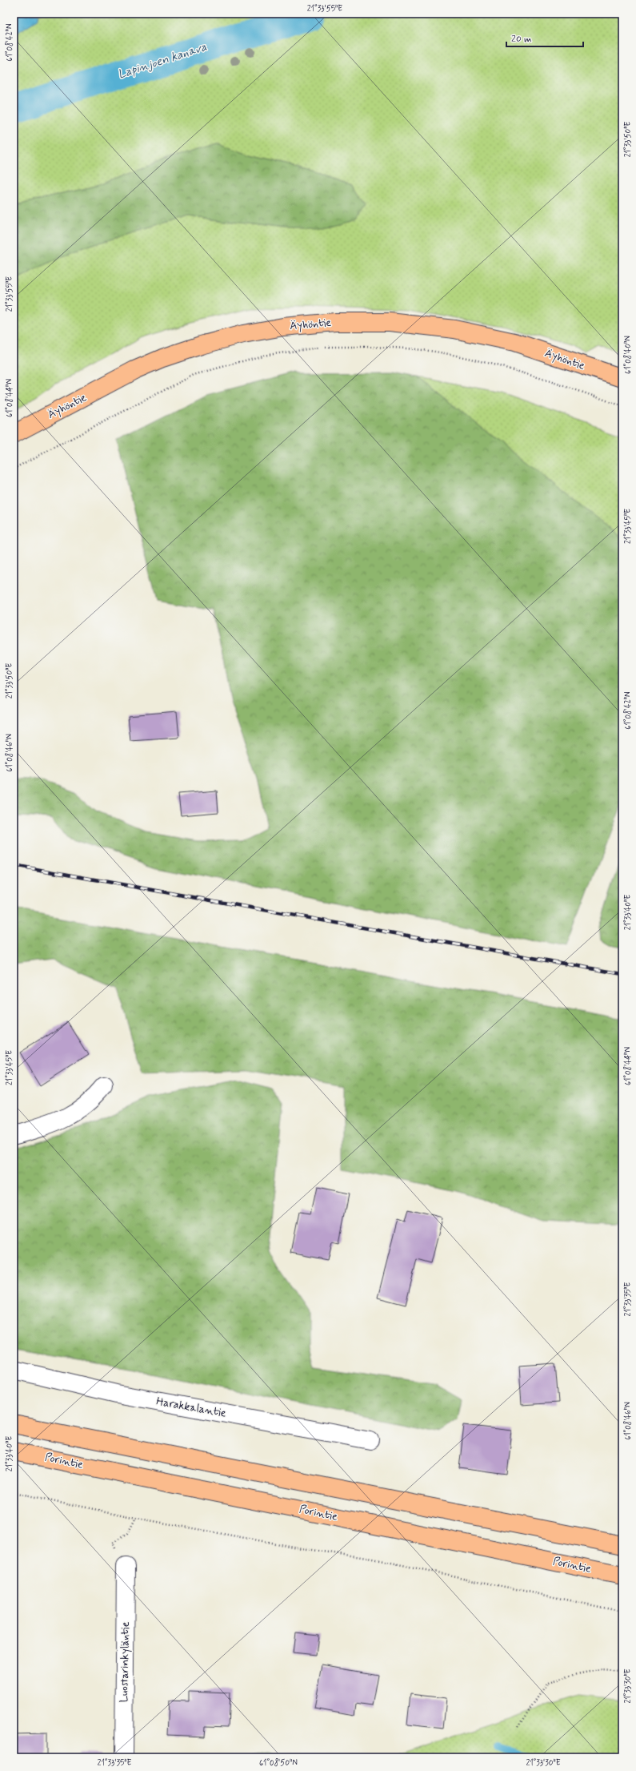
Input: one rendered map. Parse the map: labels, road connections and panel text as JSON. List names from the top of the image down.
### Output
{
  "streets": {
    "main road": ["Äyhöntie", "Porintie"],
    "street": ["Harakkalantie", "Luostarinkyläntie"]
  },
  "water": ["Lapinjoen kanava"],
  "scale_bar": "20 m",
  "coordinates": [
    "21°33'55\"E",
    "61°08'42\"N",
    "21°33'50\"E",
    "61°08'40\"N",
    "61°08'44\"N",
    "21°33'45\"E",
    "61°08'46\"N",
    "21°33'40\"E",
    "21°33'35\"E",
    "21°33'30\"E",
    "61°08'50\"N"
  ]
}
